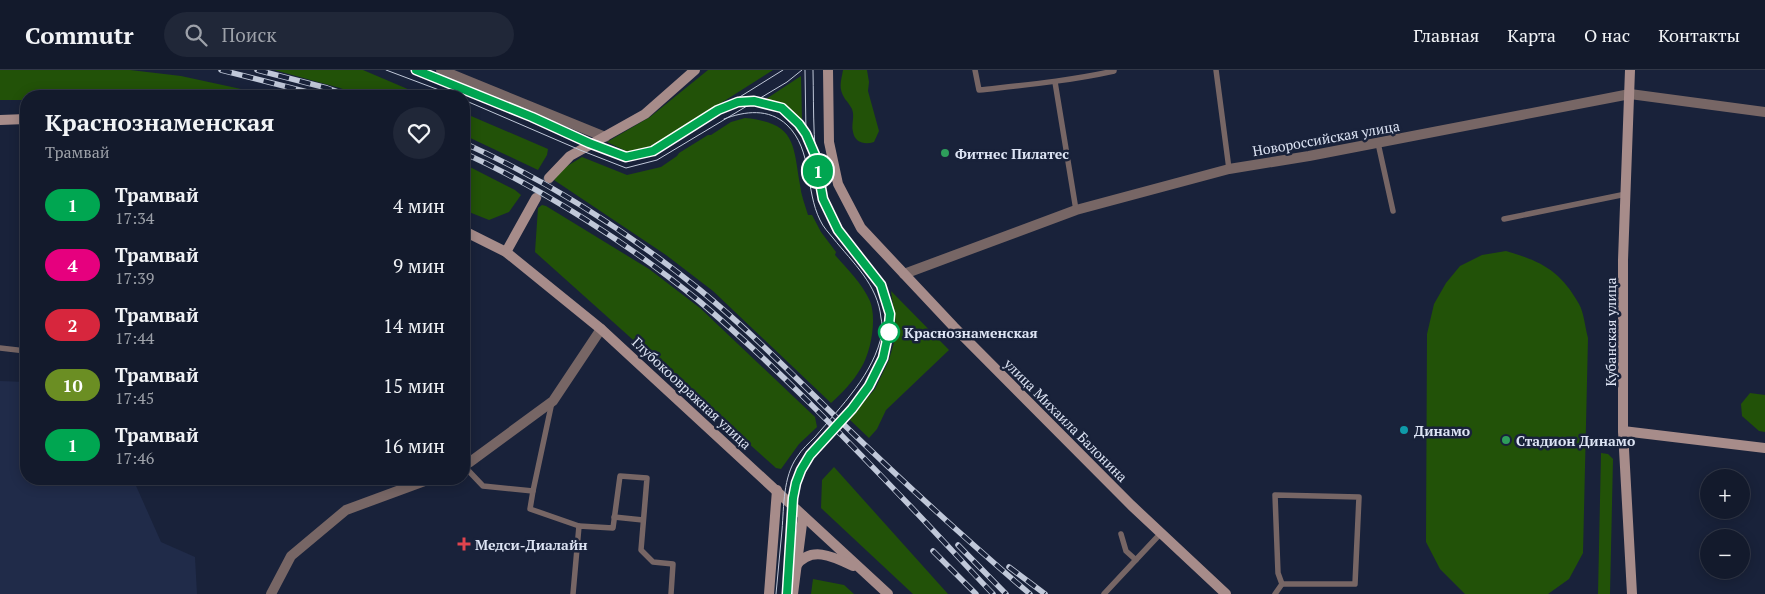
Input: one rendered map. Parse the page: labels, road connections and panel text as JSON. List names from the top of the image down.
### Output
{
  "streets": {
    "main road": ["Кубанская улица", "Глубокоовражная улица", "улица Михаила Балонина"],
    "street": ["Новороссийская улица"]
  },
  "crossings": [
    ["Новороссийская улица", "Кубанская улица"],
    ["Новороссийская улица", "улица Михаила Балонина"]
  ],
  "places": {
    "other": [
      "Фитнес Пилатес",
      "Краснознаменская",
      "Динамо",
      "Стадион Динамо"
    ],
    "health": ["Медси-Диалайн"]
  },
  "lines": ["tram line 1"],
  "page": {
    "header": "Commutr",
    "search": "Поиск",
    "nav": [
      "Главная",
      "Карта",
      "О нас",
      "Контакты"
    ],
    "on_map": "1",
    "heading": ["Краснознаменская", "Трамвай"],
    "list": [
      {
        "mark": "1",
        "name": "Трамвай",
        "note": "17:34",
        "value": "4 мин"
      },
      {
        "mark": "4",
        "name": "Трамвай",
        "note": "17:39",
        "value": "9 мин"
      },
      {
        "mark": "2",
        "name": "Трамвай",
        "note": "17:44",
        "value": "14 мин"
      },
      {
        "mark": "10",
        "name": "Трамвай",
        "note": "17:45",
        "value": "15 мин"
      },
      {
        "mark": "1",
        "name": "Трамвай",
        "note": "17:46",
        "value": "16 мин"
      }
    ],
    "map_buttons": ["+", "−"]
  }
}
